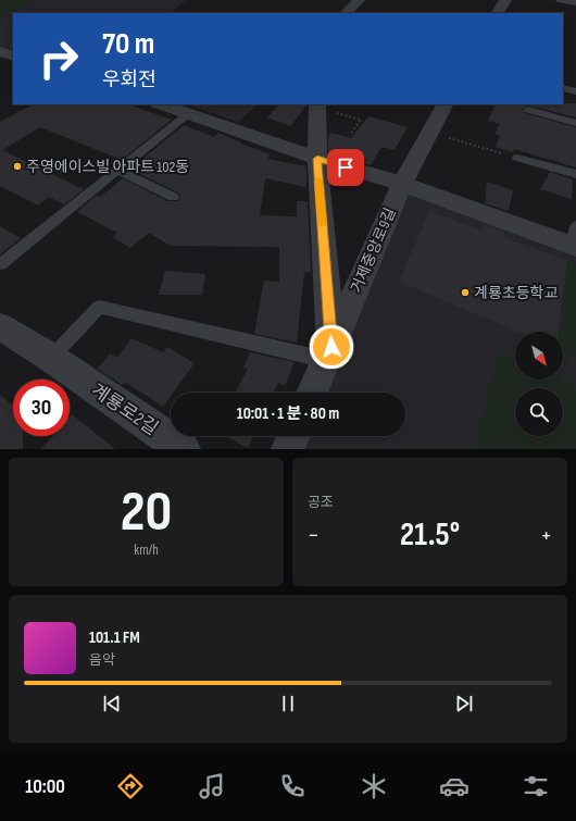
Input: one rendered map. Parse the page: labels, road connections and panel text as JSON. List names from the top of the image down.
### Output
{
  "streets": {
    "street": ["거제중앙로9길", "계룡로2길"]
  },
  "places": ["주영에이스빌 아파트 102동", "계룡초등학교"],
  "north": "bottom right",
  "page": {
    "turn": ["70 m", "우회전"],
    "limit": "30",
    "trip": "10:01 · 1 분 · 80 m",
    "tile": [
      ["20", "km/h"],
      "공조"
    ],
    "heat": ["−", "21.5°", "+"],
    "song": ["101.1 FM", "음악"],
    "tabs": "10:00"
  }
}
